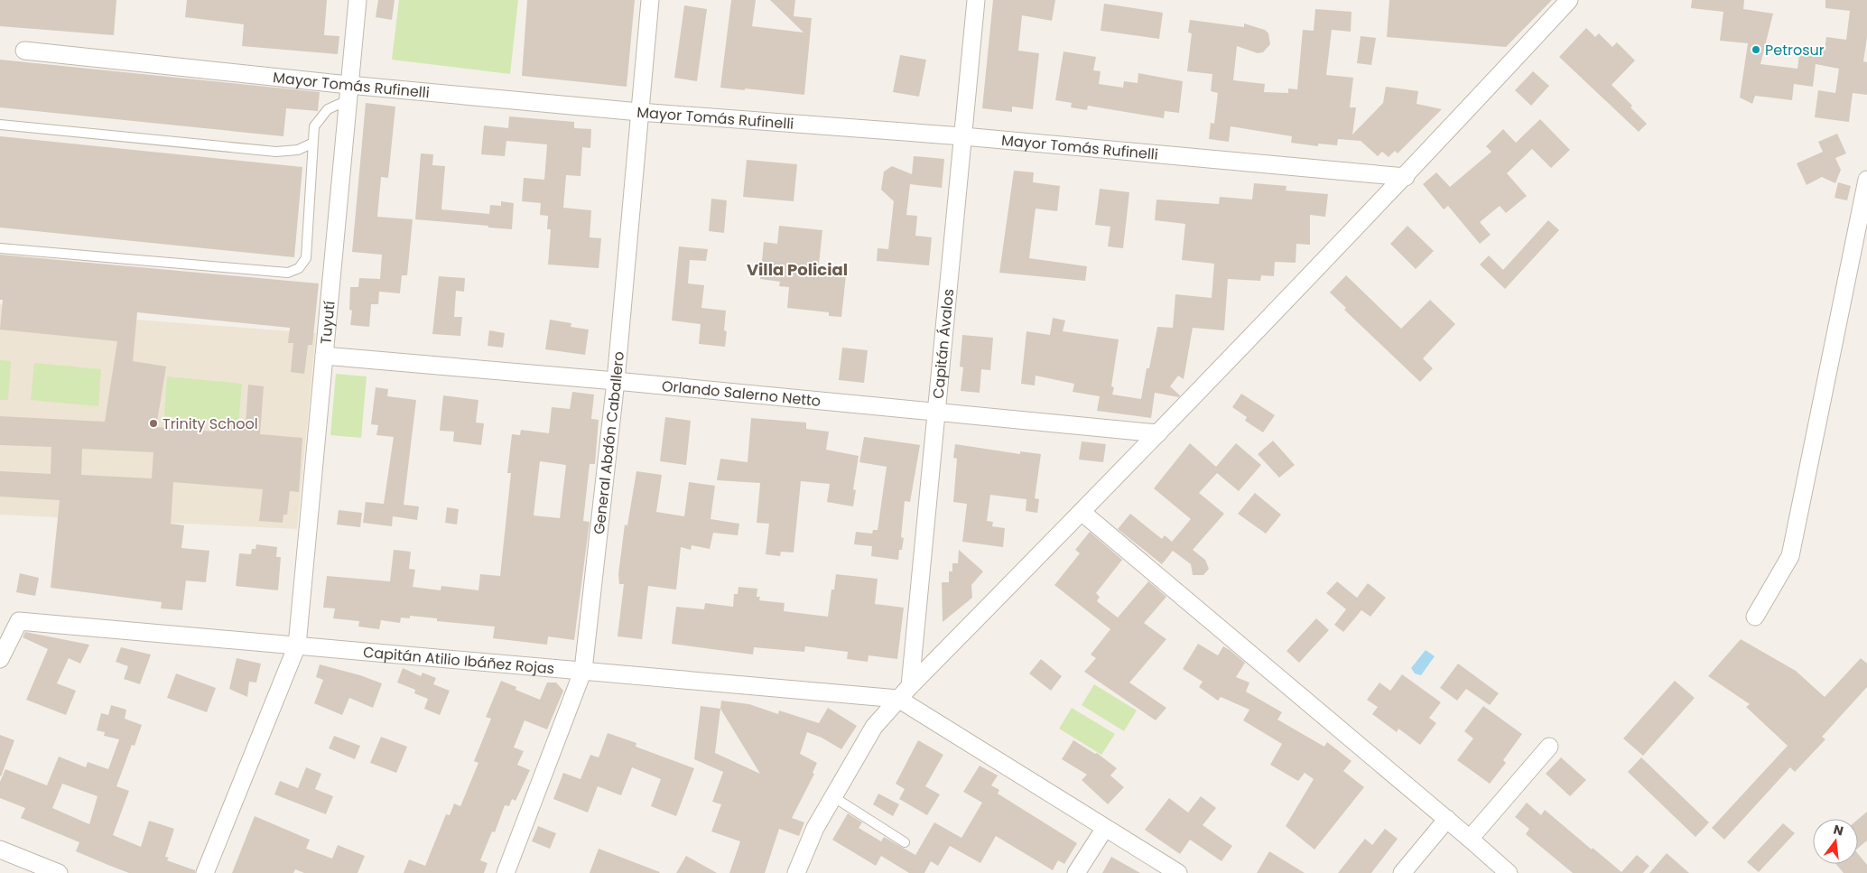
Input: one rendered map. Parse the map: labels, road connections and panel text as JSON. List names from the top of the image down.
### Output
{
  "streets": {
    "street": [
      "Mayor Tomás Rufinelli",
      "Tuyutí",
      "Capitán Ávalos",
      "Orlando Salerno Netto",
      "General Abdón Caballero",
      "Capitán Atilio Ibáñez Rojas"
    ]
  },
  "crossings": [
    ["Mayor Tomás Rufinelli", "Tuyutí"],
    ["Mayor Tomás Rufinelli", "Capitán Ávalos"],
    ["Mayor Tomás Rufinelli", "General Abdón Caballero"],
    ["Tuyutí", "Orlando Salerno Netto"],
    ["Tuyutí", "Capitán Atilio Ibáñez Rojas"],
    ["Capitán Ávalos", "Orlando Salerno Netto"],
    ["Orlando Salerno Netto", "General Abdón Caballero"],
    ["General Abdón Caballero", "Capitán Atilio Ibáñez Rojas"]
  ],
  "districts": ["Villa Policial"],
  "places": ["Petrosur", "Trinity School"],
  "north": "top"
}
